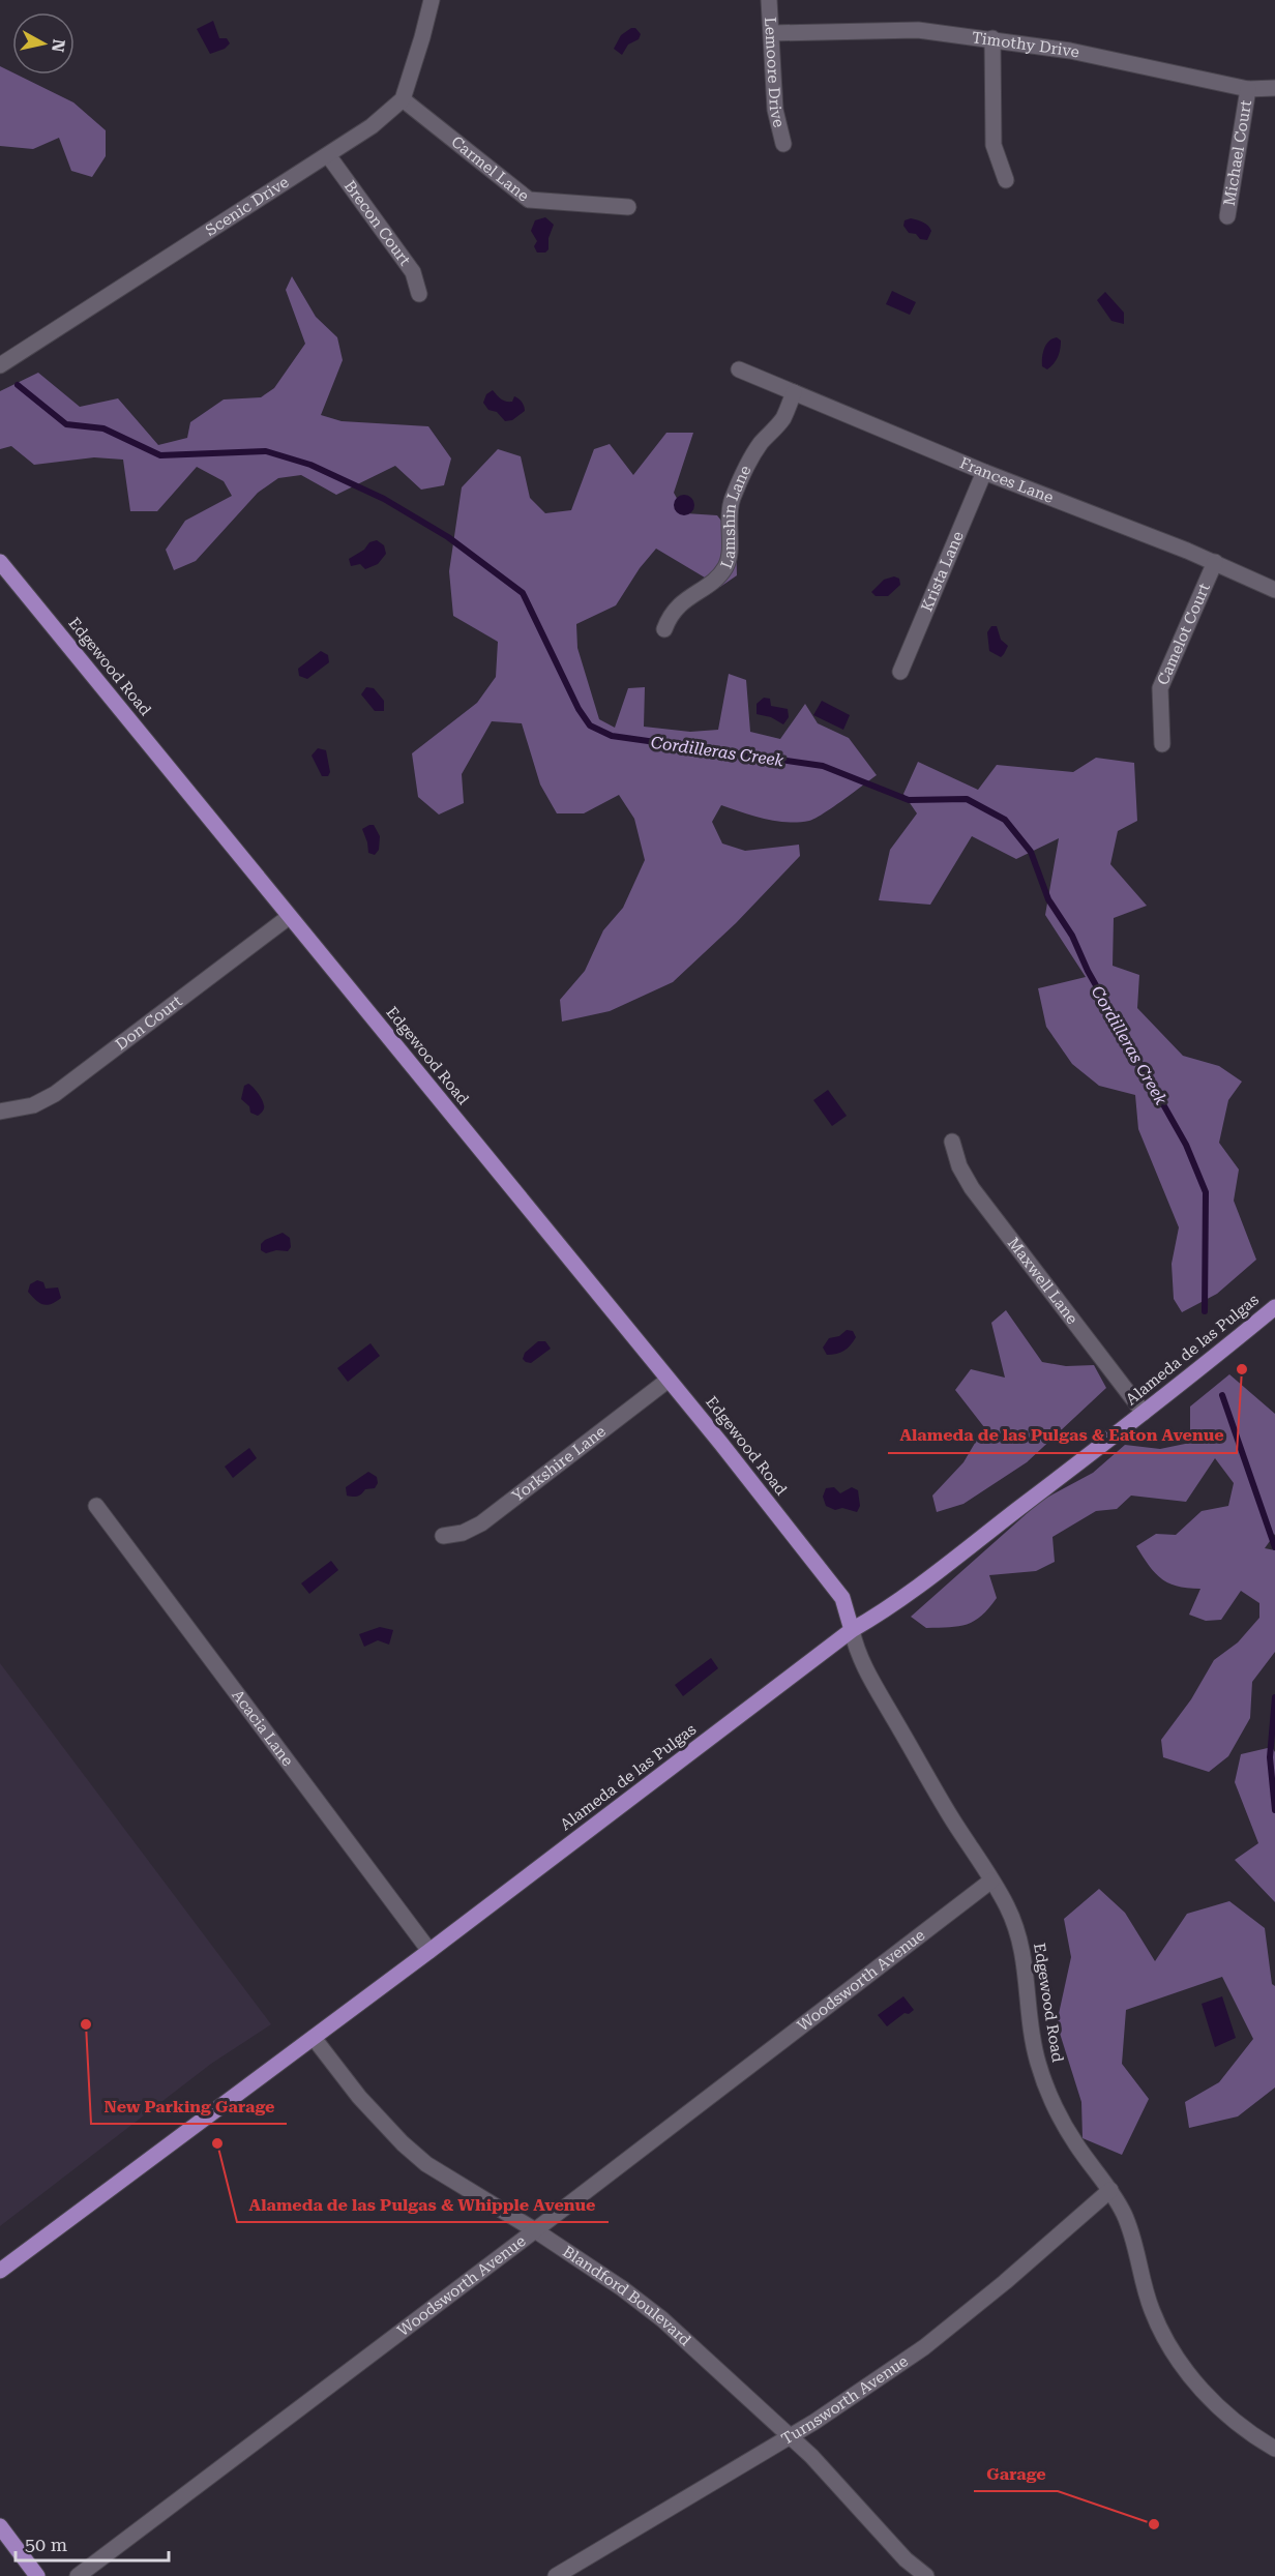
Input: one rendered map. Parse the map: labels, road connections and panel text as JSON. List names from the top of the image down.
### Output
{
  "streets": {
    "main road": ["Edgewood Road", "Alameda de las Pulgas"],
    "street": [
      "Timothy Drive",
      "Lemoore Drive",
      "Michael Court",
      "Carmel Lane",
      "Scenic Drive",
      "Brecon Court",
      "Frances Lane",
      "Lamshin Lane",
      "Krista Lane",
      "Camelot Court",
      "Don Court",
      "Maxwell Lane",
      "Yorkshire Lane",
      "Acacia Lane",
      "Woodsworth Avenue",
      "Blandford Boulevard",
      "Turnsworth Avenue"
    ]
  },
  "crossings": [
    ["Timothy Drive", "Lemoore Drive"],
    ["Timothy Drive", "Michael Court"],
    ["Carmel Lane", "Scenic Drive"],
    ["Scenic Drive", "Brecon Court"],
    ["Frances Lane", "Lamshin Lane"],
    ["Frances Lane", "Krista Lane"],
    ["Frances Lane", "Camelot Court"],
    ["Edgewood Road", "Don Court"],
    ["Edgewood Road", "Alameda de las Pulgas"],
    ["Edgewood Road", "Yorkshire Lane"],
    ["Edgewood Road", "Woodsworth Avenue"],
    ["Edgewood Road", "Turnsworth Avenue"],
    ["Maxwell Lane", "Alameda de las Pulgas"],
    ["Alameda de las Pulgas", "Acacia Lane"],
    ["Alameda de las Pulgas", "Blandford Boulevard"],
    ["Woodsworth Avenue", "Blandford Boulevard"],
    ["Blandford Boulevard", "Turnsworth Avenue"]
  ],
  "water": ["Cordilleras Creek"],
  "places": [
    "Alameda de las Pulgas & Eaton Avenue",
    "New Parking Garage",
    "Alameda de las Pulgas & Whipple Avenue",
    "Garage"
  ],
  "scale_bar": "50 m",
  "north": "right"
}
